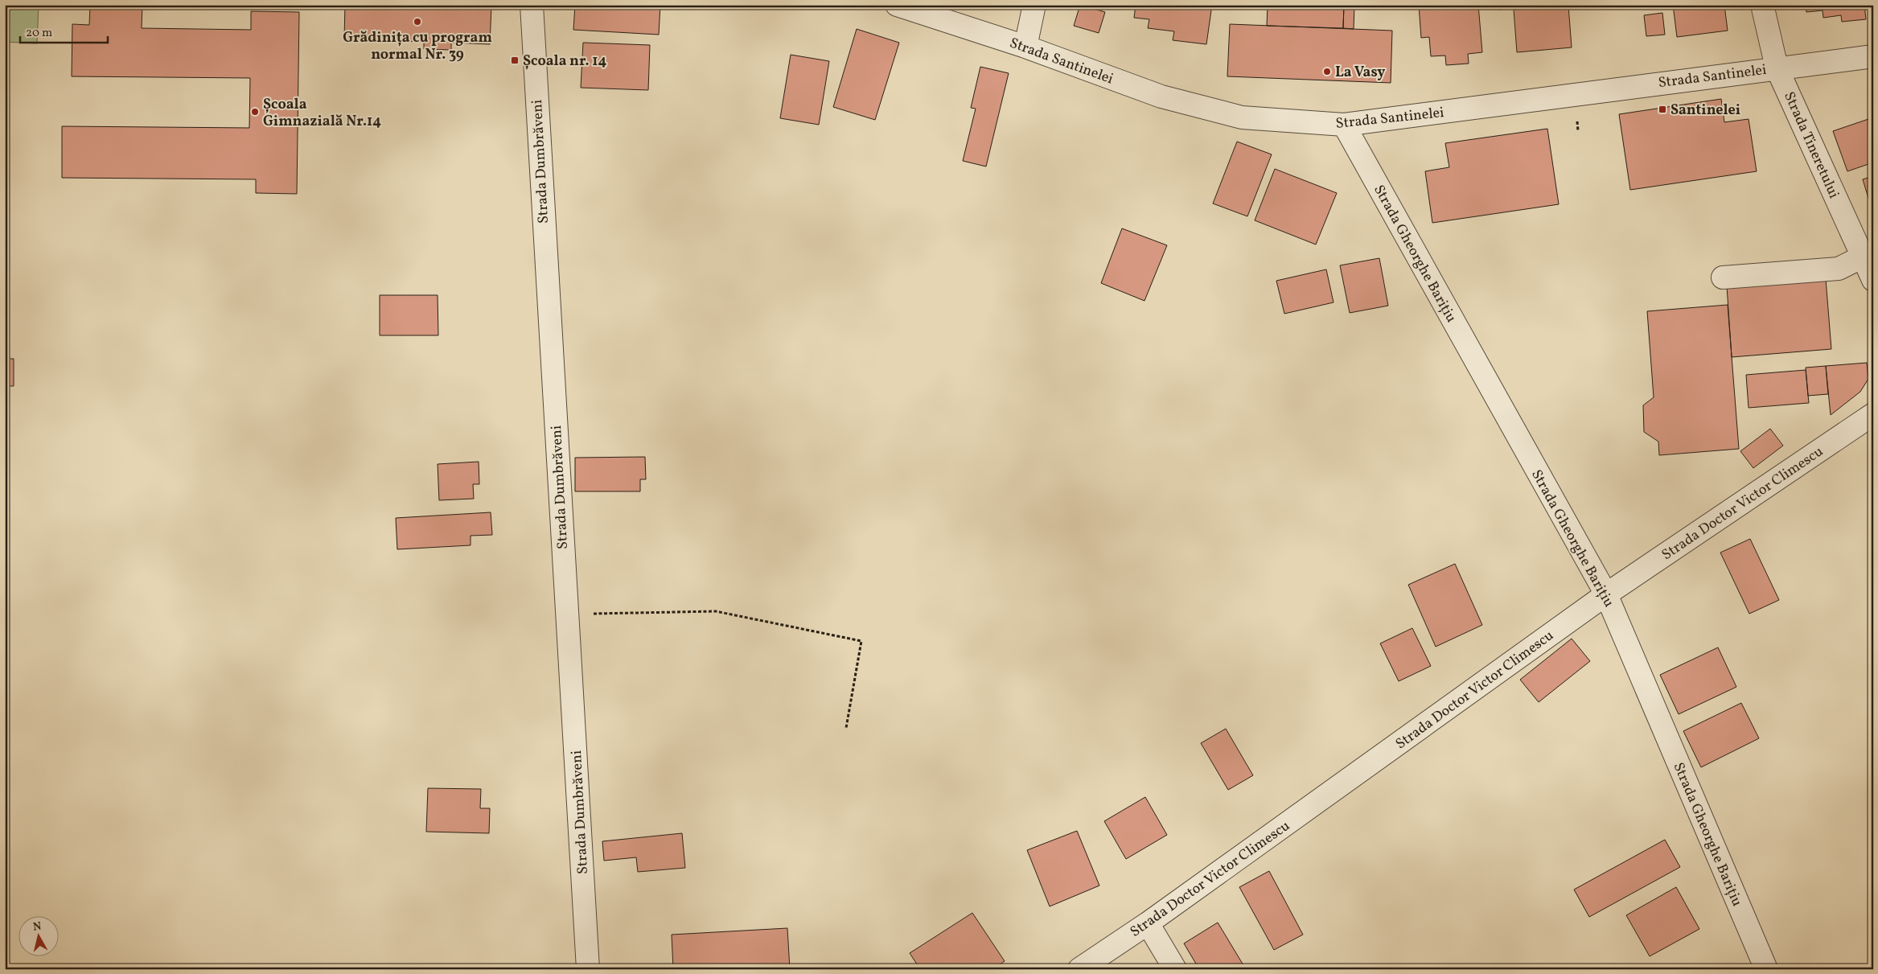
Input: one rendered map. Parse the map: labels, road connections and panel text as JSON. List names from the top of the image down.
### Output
{
  "streets": {
    "street": [
      "Strada Santinelei",
      "Strada Tineretului",
      "Strada Dumbrăveni",
      "Strada Gheorghe Barițiu",
      "Strada Doctor Victor Climescu"
    ]
  },
  "crossings": [
    ["Strada Santinelei", "Strada Tineretului"],
    ["Strada Santinelei", "Strada Gheorghe Barițiu"],
    ["Strada Gheorghe Barițiu", "Strada Doctor Victor Climescu"]
  ],
  "places": {
    "other": ["Grădinița cu program normal Nr. 39", "La Vasy", "Școala Gimnazială Nr.14"],
    "transit": ["Școala nr. 14", "Santinelei"]
  },
  "scale_bar": "20 m",
  "north": "top"
}
